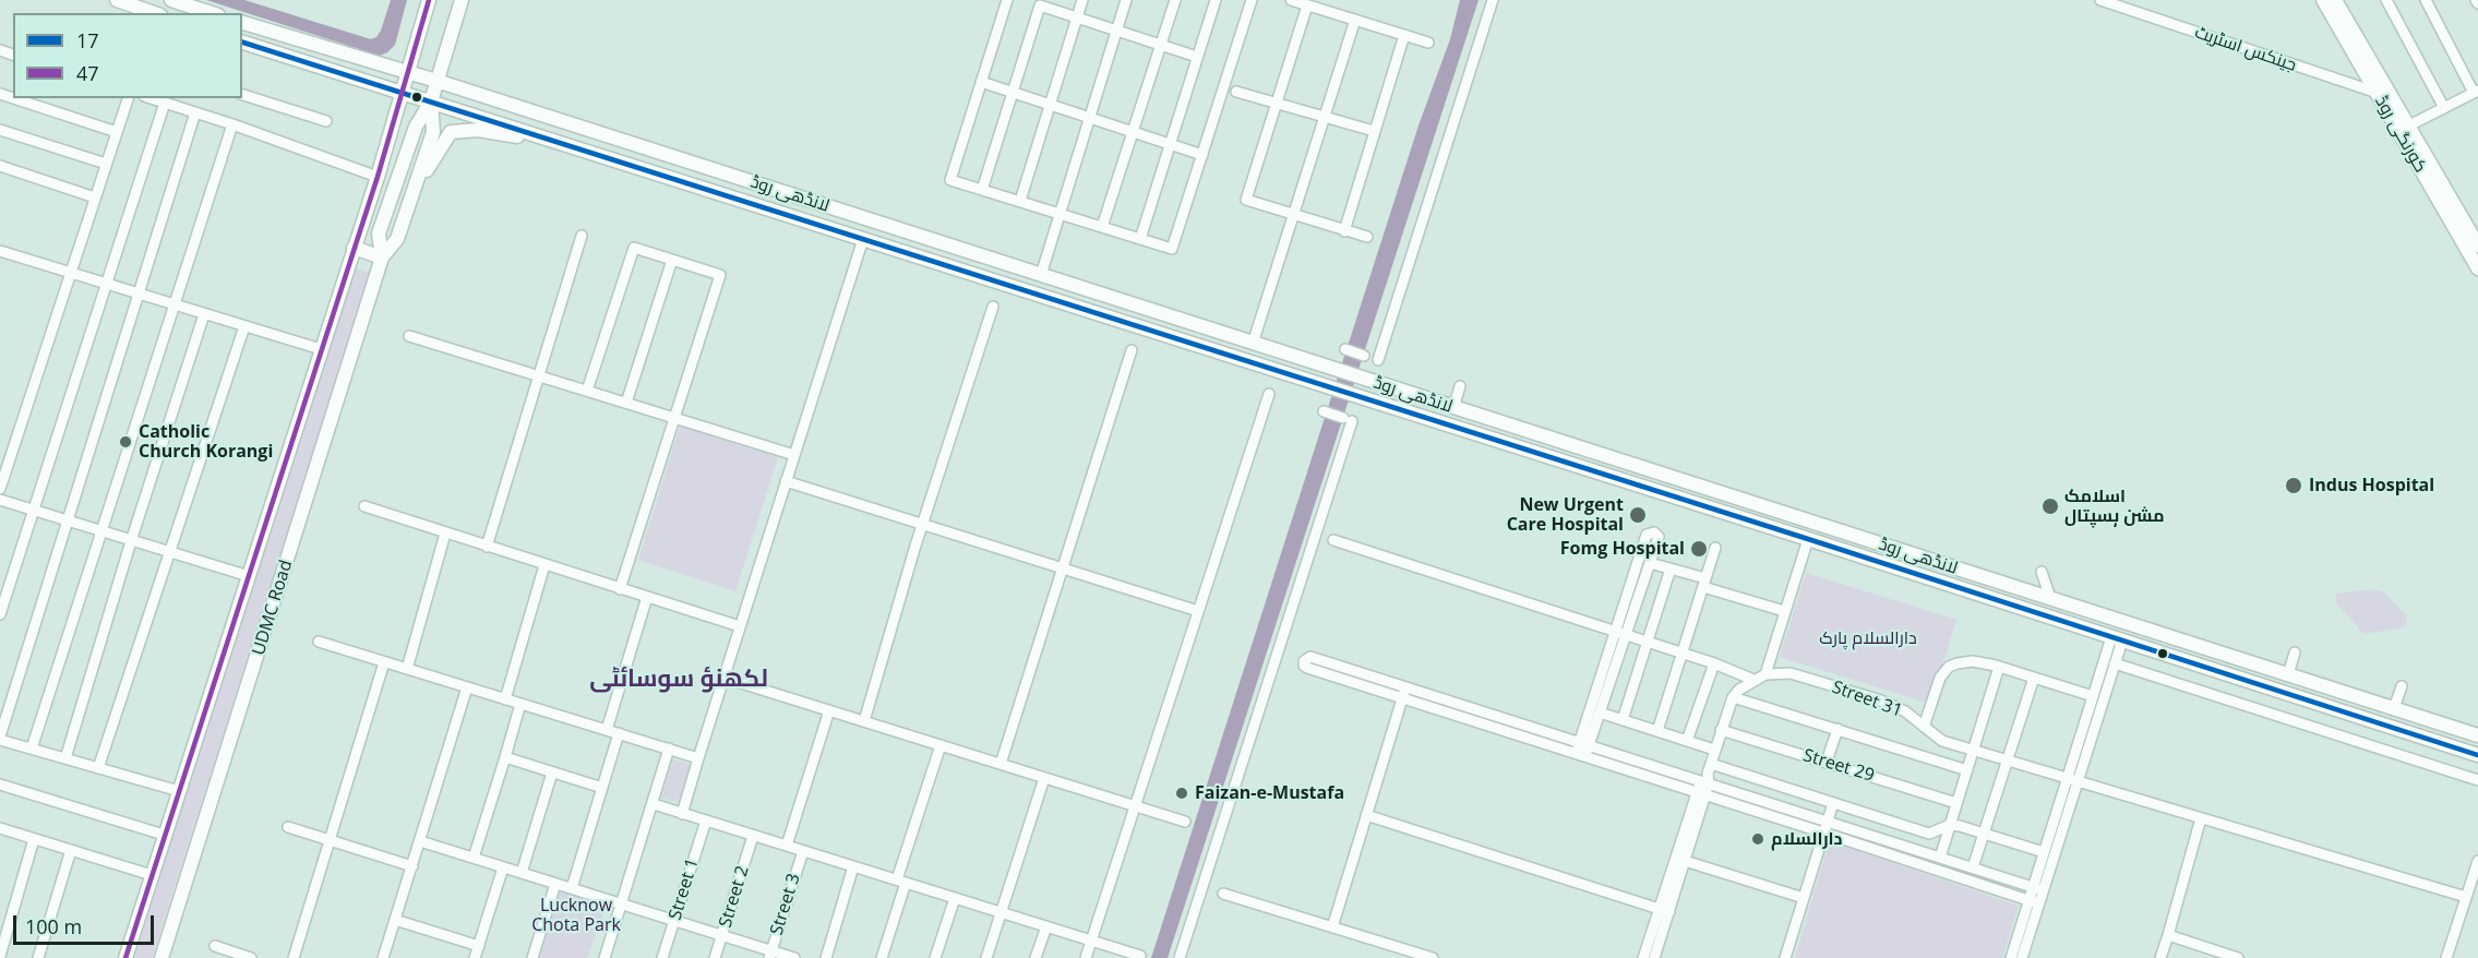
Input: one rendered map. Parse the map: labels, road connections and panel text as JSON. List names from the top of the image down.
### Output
{
  "streets": {
    "main road": ["کورنگی روڈ", "لانڈھی روڈ", "UDMC Road"],
    "street": [
      "جینکس اسٹریٹ",
      "Street 31",
      "Street 29",
      "Street 1",
      "Street 2",
      "Street 3"
    ]
  },
  "crossings": [
    ["جینکس اسٹریٹ", "کورنگی روڈ"],
    ["لانڈھی روڈ", "UDMC Road"]
  ],
  "districts": ["لکھنؤ سوسائٹی"],
  "parks": ["دارالسلام پارک", "Lucknow Chota Park"],
  "places": [
    "Catholic Church Korangi",
    "Indus Hospital",
    "اسلامک مشن ہسپتال",
    "New Urgent Care Hospital",
    "Fomg Hospital",
    "Faizan-e-Mustafa",
    "دارالسلام"
  ],
  "lines": ["transit line 47", "transit line 17"],
  "legend": ["17", "47"],
  "scale_bar": "100 m"
}
